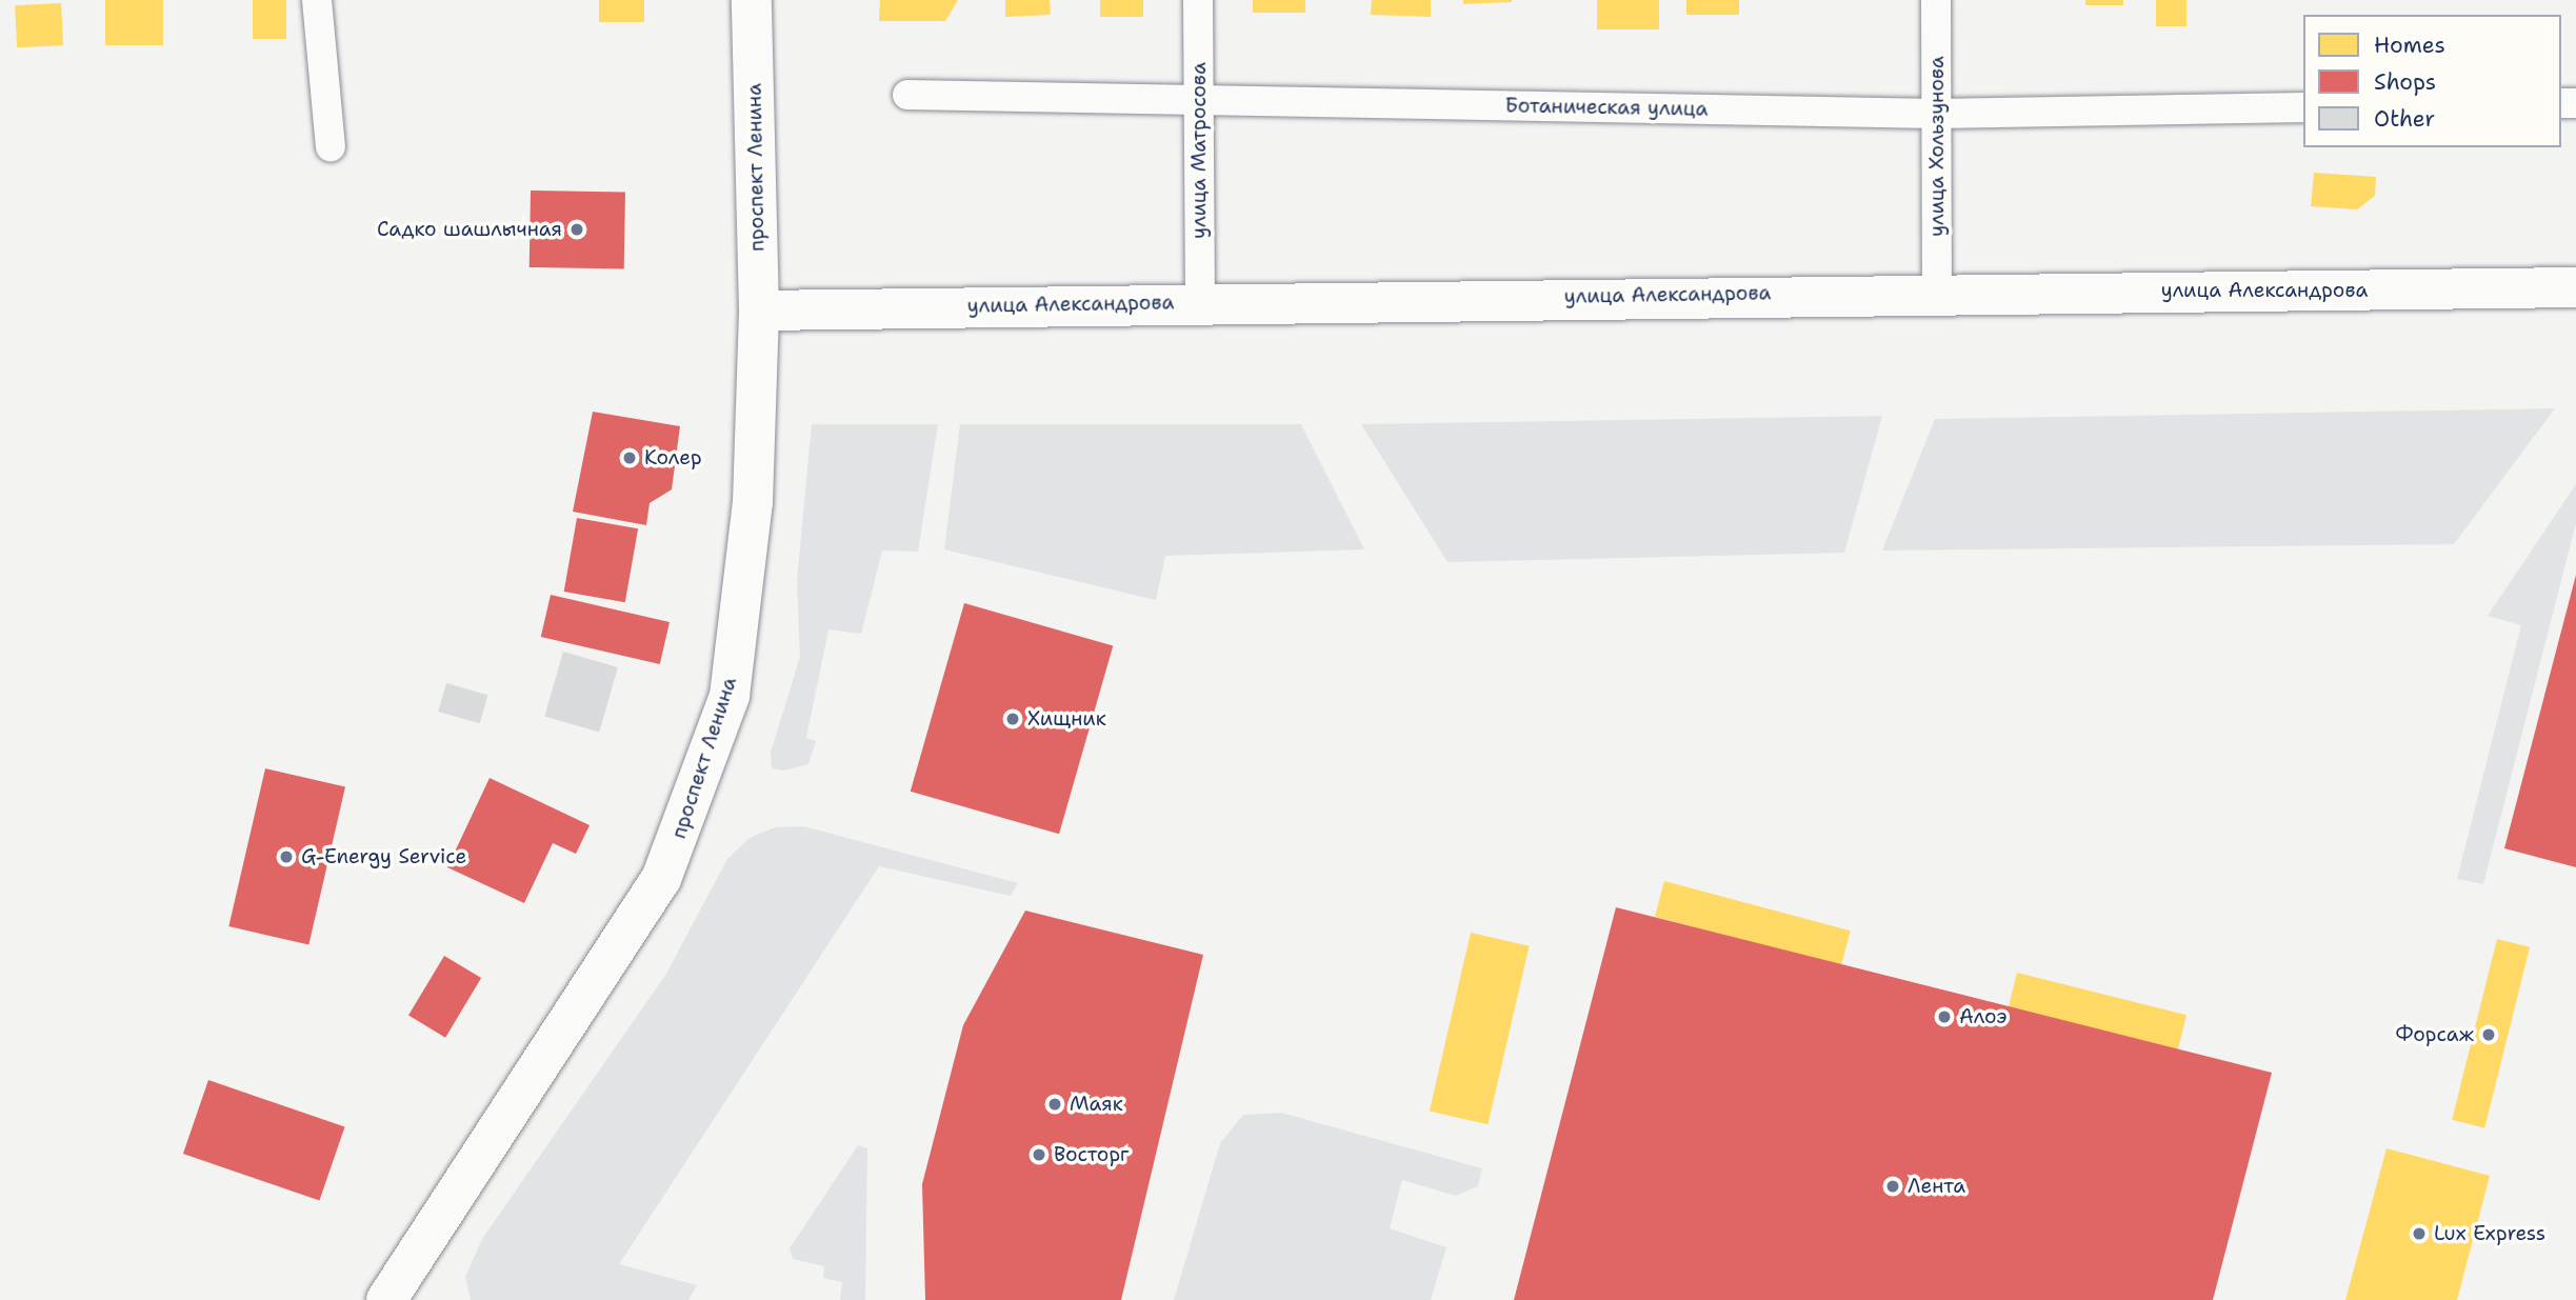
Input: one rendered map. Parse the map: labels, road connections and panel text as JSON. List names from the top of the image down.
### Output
{
  "streets": {
    "main road": ["проспект Ленина", "улица Александрова"],
    "street": ["Ботаническая улица", "улица Хользунова", "улица Матросова"]
  },
  "crossings": [
    ["Ботаническая улица", "улица Хользунова"],
    ["Ботаническая улица", "улица Матросова"],
    ["улица Хользунова", "улица Александрова"],
    ["улица Матросова", "улица Александрова"],
    ["проспект Ленина", "улица Александрова"]
  ],
  "places": [
    "Садко шашлычная",
    "Колер",
    "Хищник",
    "G-Energy Service",
    "Алоэ",
    "Форсаж",
    "Маяк",
    "Восторг",
    "Лента",
    "Lux Express"
  ],
  "legend": ["Homes", "Shops", "Other"]
}
